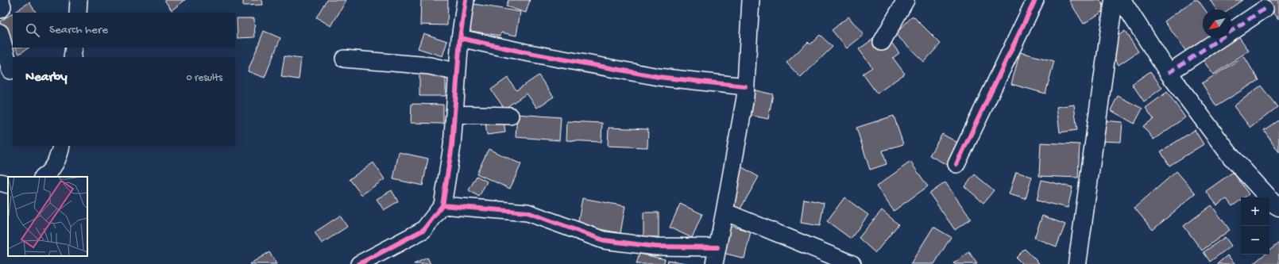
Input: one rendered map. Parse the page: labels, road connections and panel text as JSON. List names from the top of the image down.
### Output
{
  "north": "bottom left",
  "page": {
    "search": "Search here",
    "heading": ["Nearby", "0 results"],
    "map_buttons": ["+", "−"]
  }
}
